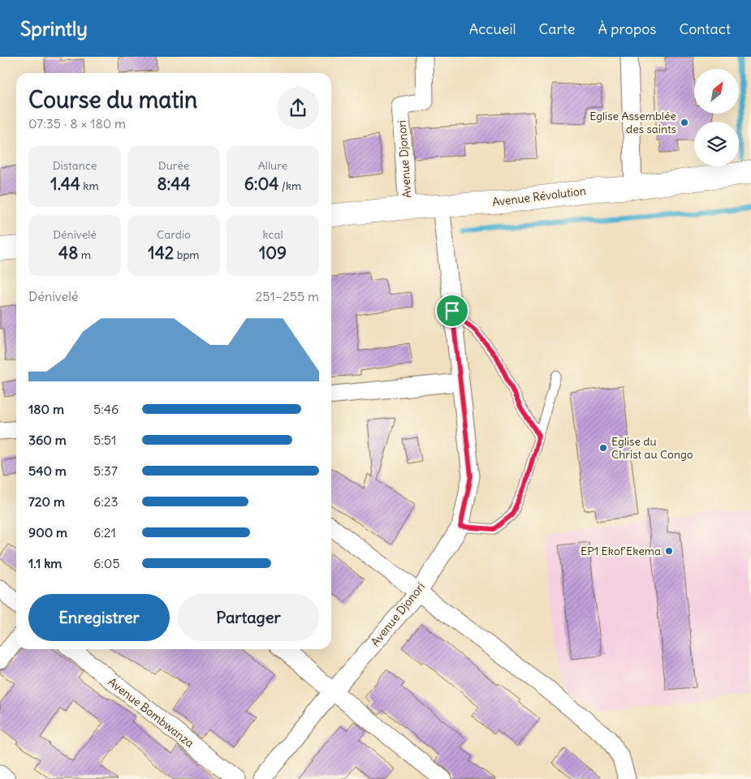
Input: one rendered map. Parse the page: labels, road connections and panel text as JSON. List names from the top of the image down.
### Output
{
  "streets": {
    "street": ["Avenue Djonori", "Avenue Révolution", "Avenue Bombwanza"]
  },
  "crossings": [
    ["Avenue Djonori", "Avenue Révolution"]
  ],
  "places": ["Eglise Assemblée des saints", "Eglise du Christ au Congo", "EP1 Ekof'Ekema"],
  "north": "top right",
  "page": {
    "header": "Sprintly",
    "nav": [
      "Accueil",
      "Carte",
      "À propos",
      "Contact"
    ],
    "heading": ["Course du matin", "07:35 · 8 × 180 m"],
    "stats": [
      ["Distance", "1.44 km"],
      ["Durée", "8:44"],
      ["Allure", "6:04 /km"],
      ["Dénivelé", "48 m"],
      ["Cardio", "142 bpm"],
      ["kcal", "109"]
    ],
    "chart": ["Dénivelé", "251–255 m"],
    "list": [
      {
        "name": "180 m",
        "note": "5:46"
      },
      {
        "name": "360 m",
        "note": "5:51"
      },
      {
        "name": "540 m",
        "note": "5:37"
      },
      {
        "name": "720 m",
        "note": "6:23"
      },
      {
        "name": "900 m",
        "note": "6:21"
      },
      {
        "name": "1.1 km",
        "note": "6:05"
      }
    ],
    "buttons": ["Enregistrer", "Partager"]
  }
}
